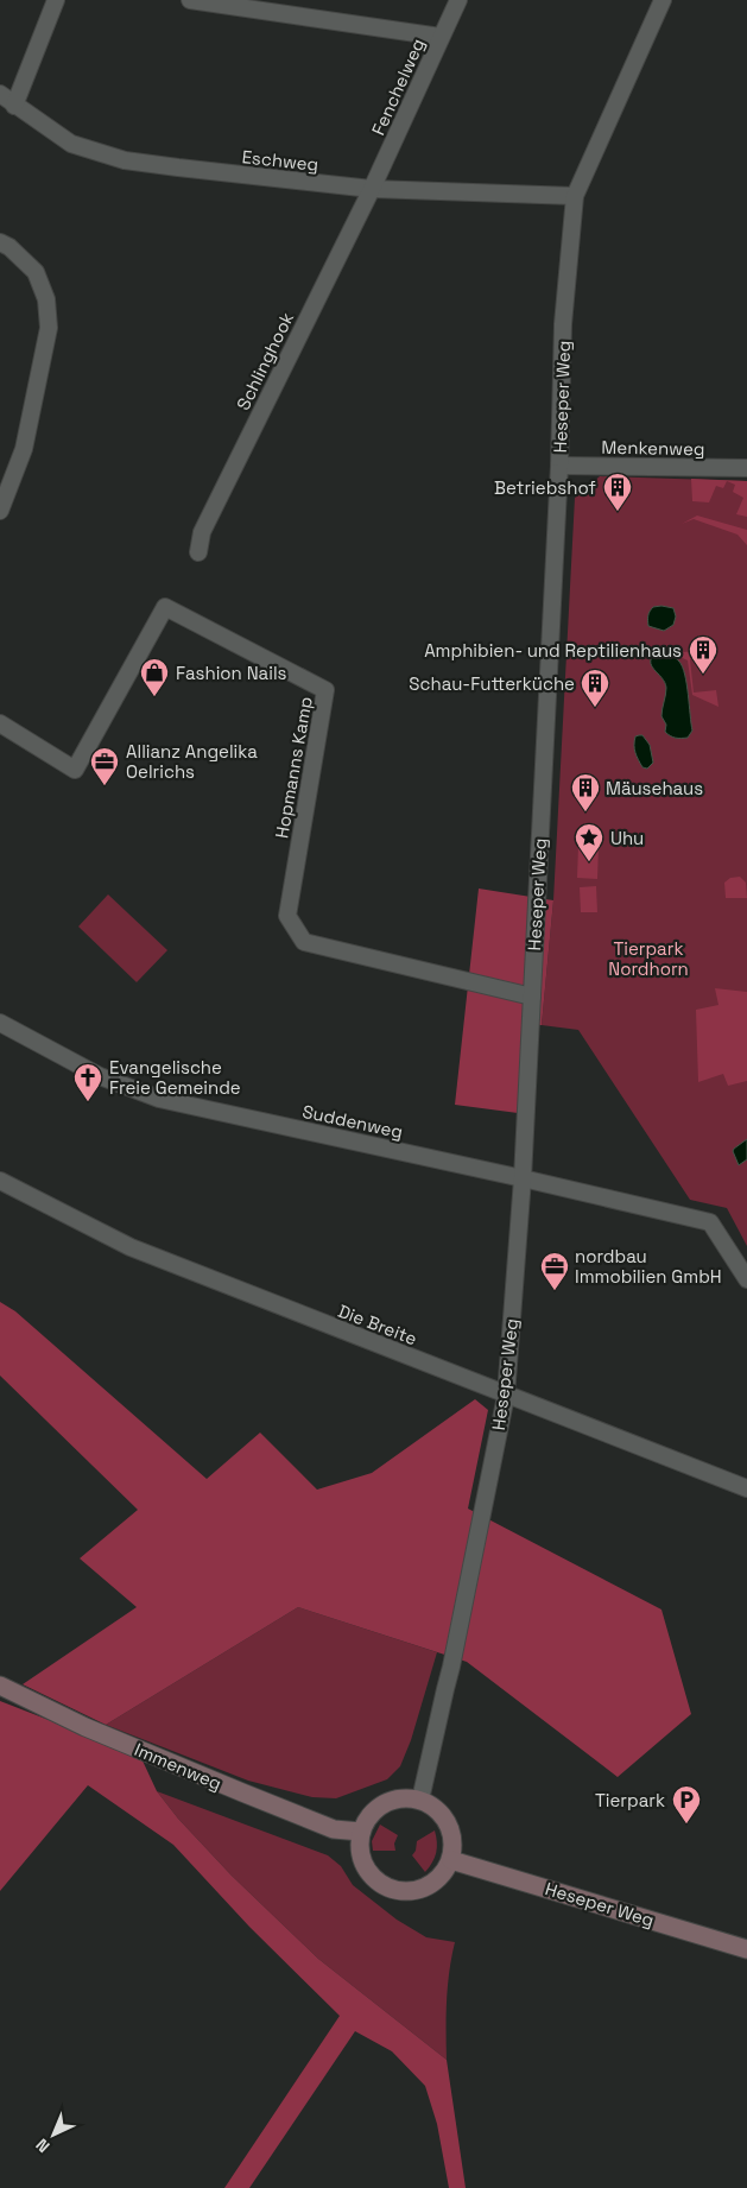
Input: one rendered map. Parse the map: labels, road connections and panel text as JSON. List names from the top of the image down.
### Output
{
  "streets": {
    "street": [
      "Fenchelweg",
      "Eschweg",
      "Schlinghook",
      "Heseper Weg",
      "Menkenweg",
      "Hopmanns Kamp",
      "Suddenweg",
      "Die Breite",
      "Immenweg"
    ]
  },
  "crossings": [
    ["Fenchelweg", "Eschweg"],
    ["Fenchelweg", "Schlinghook"],
    ["Eschweg", "Schlinghook"],
    ["Eschweg", "Heseper Weg"],
    ["Heseper Weg", "Menkenweg"],
    ["Heseper Weg", "Hopmanns Kamp"],
    ["Heseper Weg", "Suddenweg"],
    ["Heseper Weg", "Die Breite"],
    ["Heseper Weg", "Immenweg"]
  ],
  "parks": ["Tierpark Nordhorn"],
  "places": {
    "building": [
      "Betriebshof",
      "Amphibien- und Reptilienhaus",
      "Schau-Futterküche",
      "Mäusehaus"
    ],
    "shop": ["Fashion Nails"],
    "office": ["Allianz Angelika Oelrichs", "nordbau Immobilien GmbH"],
    "place": ["Uhu"],
    "church": ["Evangelische Freie Gemeinde"],
    "parking": ["Tierpark"]
  },
  "north": "bottom left"
}
